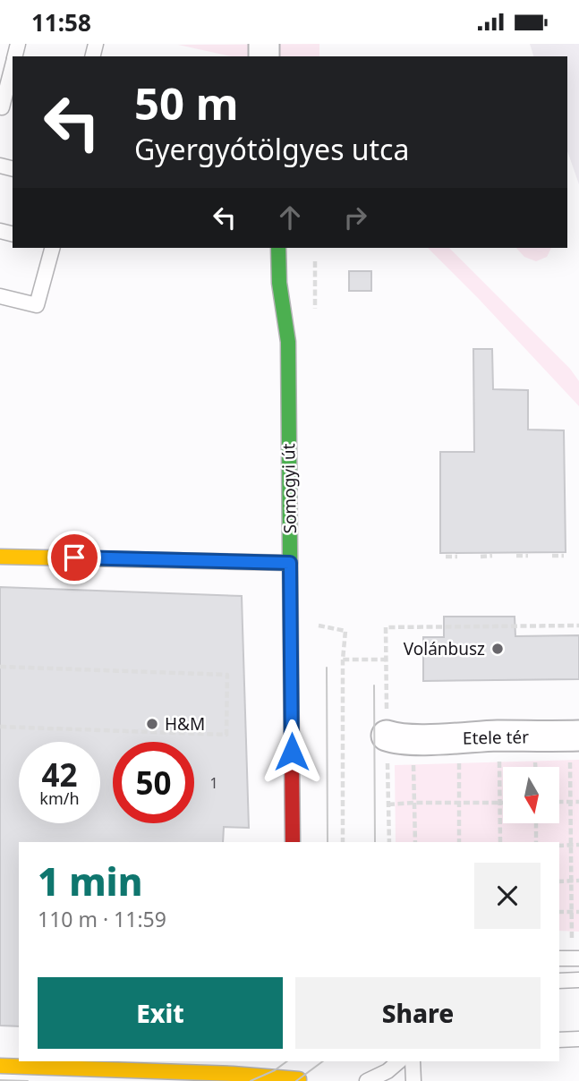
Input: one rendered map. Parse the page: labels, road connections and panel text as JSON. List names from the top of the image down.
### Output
{
  "streets": {
    "main road": ["Somogyi út"],
    "street": ["Etele tér"]
  },
  "places": ["Volánbusz", "H&M"],
  "house_numbers": ["1"],
  "north": "bottom",
  "page": {
    "status": "11:58",
    "turn": ["50 m", "Gyergyótölgyes utca"],
    "speed": "42 km/h",
    "limit": "50",
    "heading": ["1 min", "110 m · 11:59"],
    "buttons": ["Exit", "Share"]
  }
}
